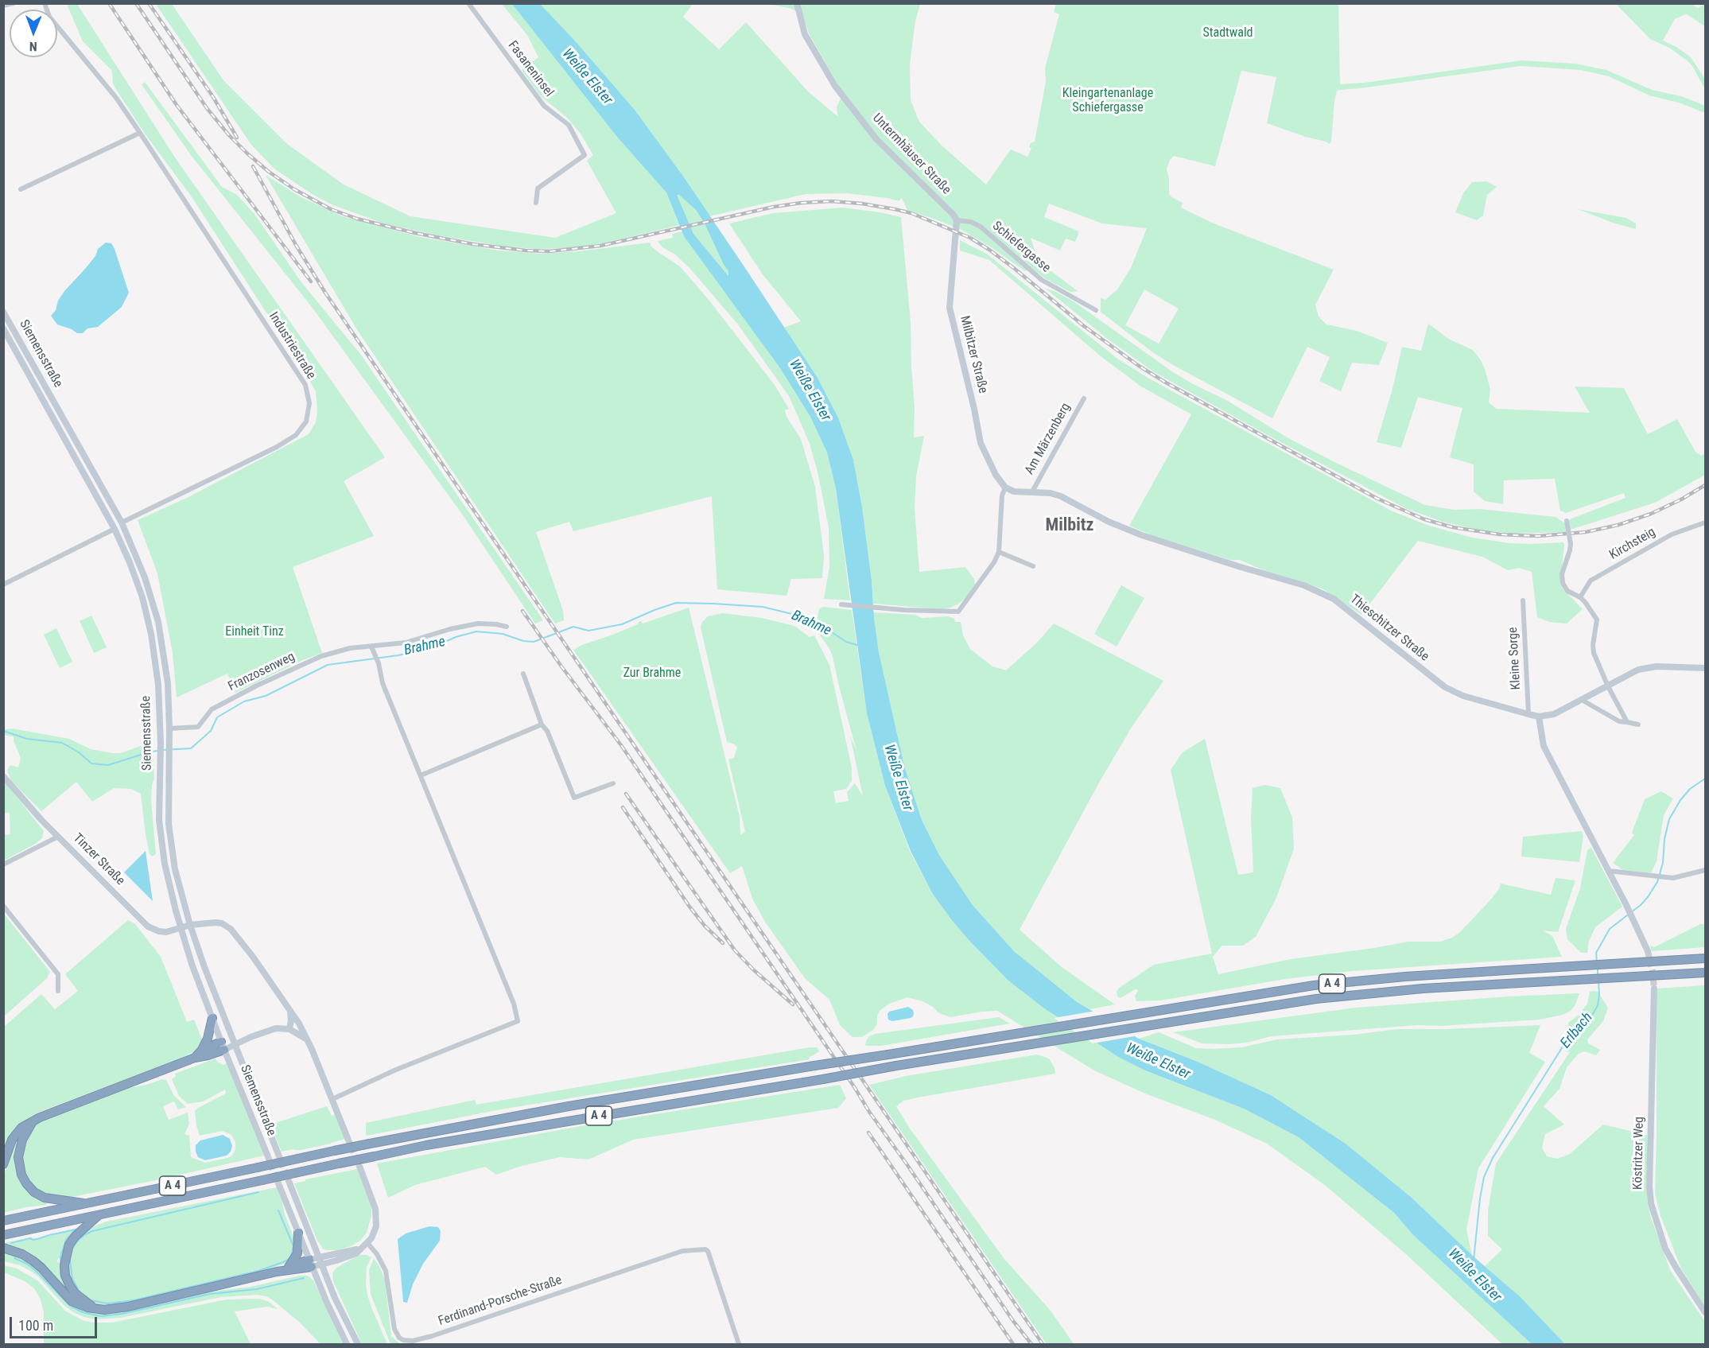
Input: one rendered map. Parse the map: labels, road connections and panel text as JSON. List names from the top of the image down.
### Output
{
  "streets": {
    "highway": ["A 4"],
    "main road": [
      "Untermhäuser Straße",
      "Siemensstraße",
      "Milbitzer Straße",
      "Thieschitzer Straße",
      "Tinzer Straße",
      "Köstritzer Weg"
    ],
    "street": [
      "Fasaneninsel",
      "Schiefergasse",
      "Industriestraße",
      "Am Märzenberg",
      "Kirchsteig",
      "Kleine Sorge",
      "Franzosenweg",
      "Ferdinand-Porsche-Straße"
    ]
  },
  "crossings": [
    ["Untermhäuser Straße", "Schiefergasse"],
    ["Untermhäuser Straße", "Milbitzer Straße"],
    ["Schiefergasse", "Milbitzer Straße"],
    ["Industriestraße", "Siemensstraße"],
    ["Siemensstraße", "Franzosenweg"],
    ["Siemensstraße", "Tinzer Straße"],
    ["Am Märzenberg", "Thieschitzer Straße"],
    ["Thieschitzer Straße", "Kleine Sorge"]
  ],
  "districts": ["Milbitz"],
  "water": ["Weiße Elster", "Brahme", "Erlbach"],
  "parks": [
    "Stadtwald",
    "Kleingartenanlage Schiefergasse",
    "Einheit Tinz",
    "Zur Brahme"
  ],
  "scale_bar": "100 m",
  "north": "bottom"
}
